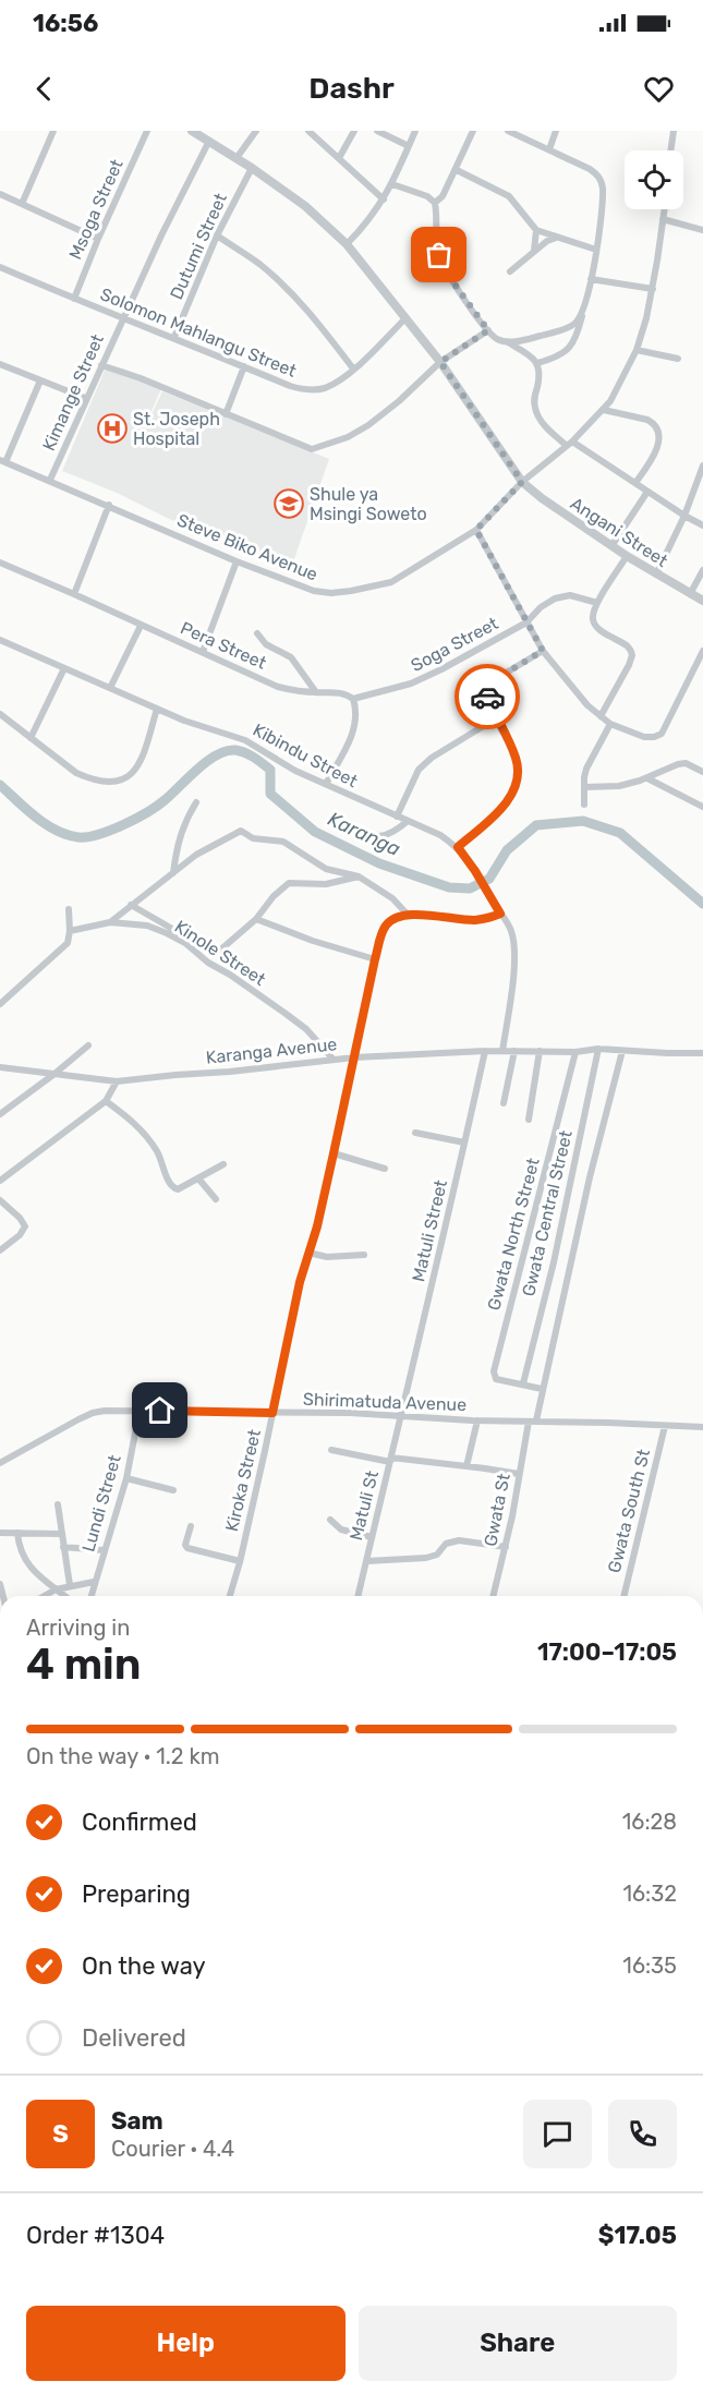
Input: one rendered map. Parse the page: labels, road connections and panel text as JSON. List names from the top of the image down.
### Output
{
  "streets": {
    "street": [
      "Msoga Street",
      "Dutumi Street",
      "Solomon Mahlangu Street",
      "Kimange Street",
      "Angani Street",
      "Steve Biko Avenue",
      "Soga Street",
      "Pera Street",
      "Kibindu Street",
      "Kinole Street",
      "Karanga Avenue",
      "Gwata Central Street",
      "Matuli Street",
      "Gwata North Street",
      "Shirimatuda Avenue",
      "Kiroka Street",
      "Lundi Street",
      "Matuli St",
      "Gwata St",
      "Gwata South St"
    ]
  },
  "crossings": [
    ["Msoga Street", "Solomon Mahlangu Street"],
    ["Dutumi Street", "Solomon Mahlangu Street"],
    ["Dutumi Street", "Angani Street"],
    ["Solomon Mahlangu Street", "Kimange Street"],
    ["Solomon Mahlangu Street", "Angani Street"],
    ["Kimange Street", "Angani Street"],
    ["Kimange Street", "Steve Biko Avenue"],
    ["Angani Street", "Steve Biko Avenue"],
    ["Soga Street", "Pera Street"],
    ["Kinole Street", "Karanga Avenue"],
    ["Karanga Avenue", "Gwata Central Street"],
    ["Karanga Avenue", "Matuli Street"],
    ["Karanga Avenue", "Gwata North Street"],
    ["Karanga Avenue", "Kiroka Street"],
    ["Karanga Avenue", "Gwata St"],
    ["Gwata Central Street", "Gwata North Street"],
    ["Matuli Street", "Shirimatuda Avenue"],
    ["Matuli Street", "Matuli St"],
    ["Gwata North Street", "Gwata St"],
    ["Shirimatuda Avenue", "Kiroka Street"],
    ["Shirimatuda Avenue", "Lundi Street"],
    ["Shirimatuda Avenue", "Matuli St"],
    ["Shirimatuda Avenue", "Gwata St"],
    ["Shirimatuda Avenue", "Gwata South St"]
  ],
  "water": ["Karanga"],
  "places": {
    "hospital": ["St. Joseph Hospital"],
    "school or university": ["Shule ya Msingi Soweto"]
  },
  "page": {
    "status": "16:56",
    "header": "Dashr",
    "heading": ["4 min", "Arriving in", "17:00–17:05"],
    "panel": [
      "Sam",
      "Courier · 4.4",
      "Order #1304",
      "$17.05"
    ],
    "bar": "On the way · 1.2 km",
    "list": [
      ["Confirmed", "16:28"],
      ["Preparing", "16:32"],
      ["On the way", "16:35"],
      "Delivered"
    ],
    "round": "S",
    "buttons": ["Help", "Share"]
  }
}
